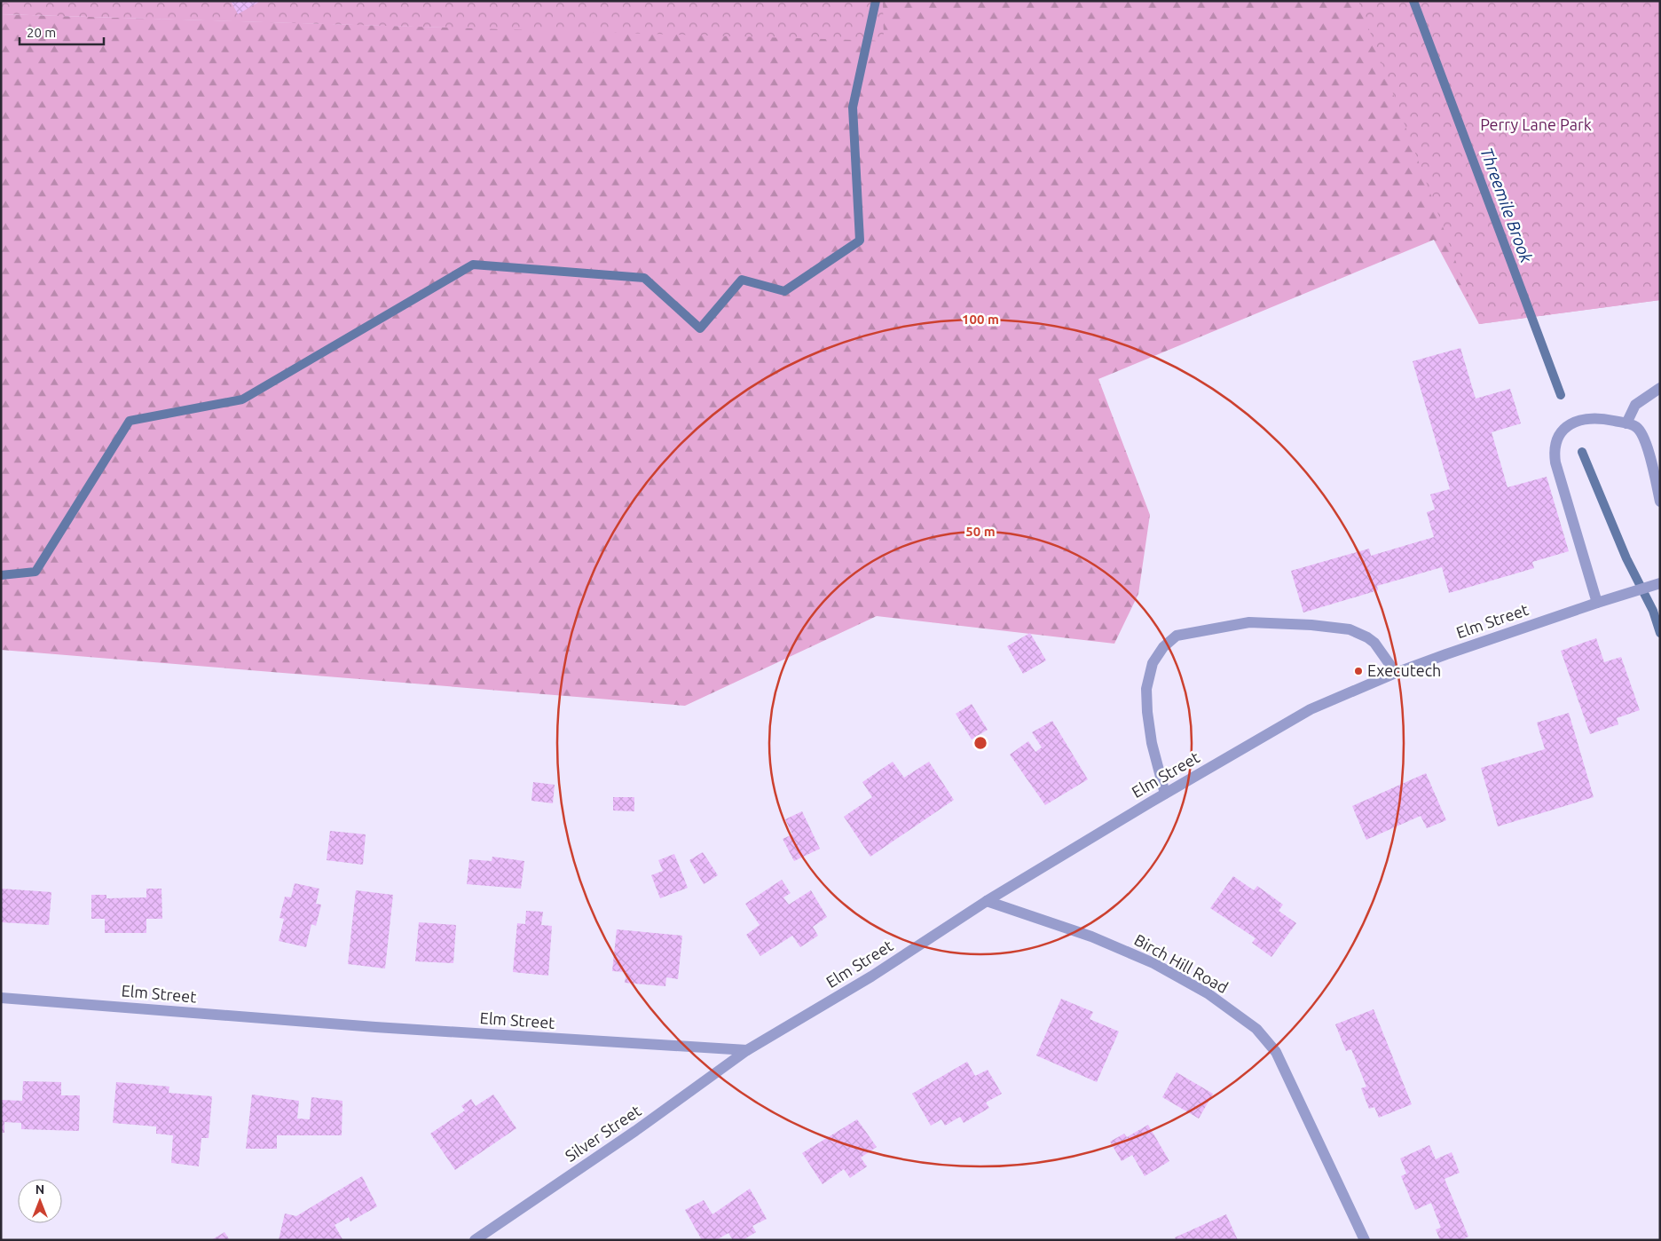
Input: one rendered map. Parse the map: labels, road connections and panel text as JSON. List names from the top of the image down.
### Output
{
  "streets": {
    "street": ["Elm Street", "Birch Hill Road", "Silver Street"]
  },
  "crossings": [
    ["Elm Street", "Birch Hill Road"],
    ["Elm Street", "Silver Street"]
  ],
  "water": ["Threemile Brook"],
  "parks": ["Perry Lane Park"],
  "places": ["Executech"],
  "scale_bar": "20 m",
  "north": "top",
  "rings": ["100 m", "50 m"]
}
